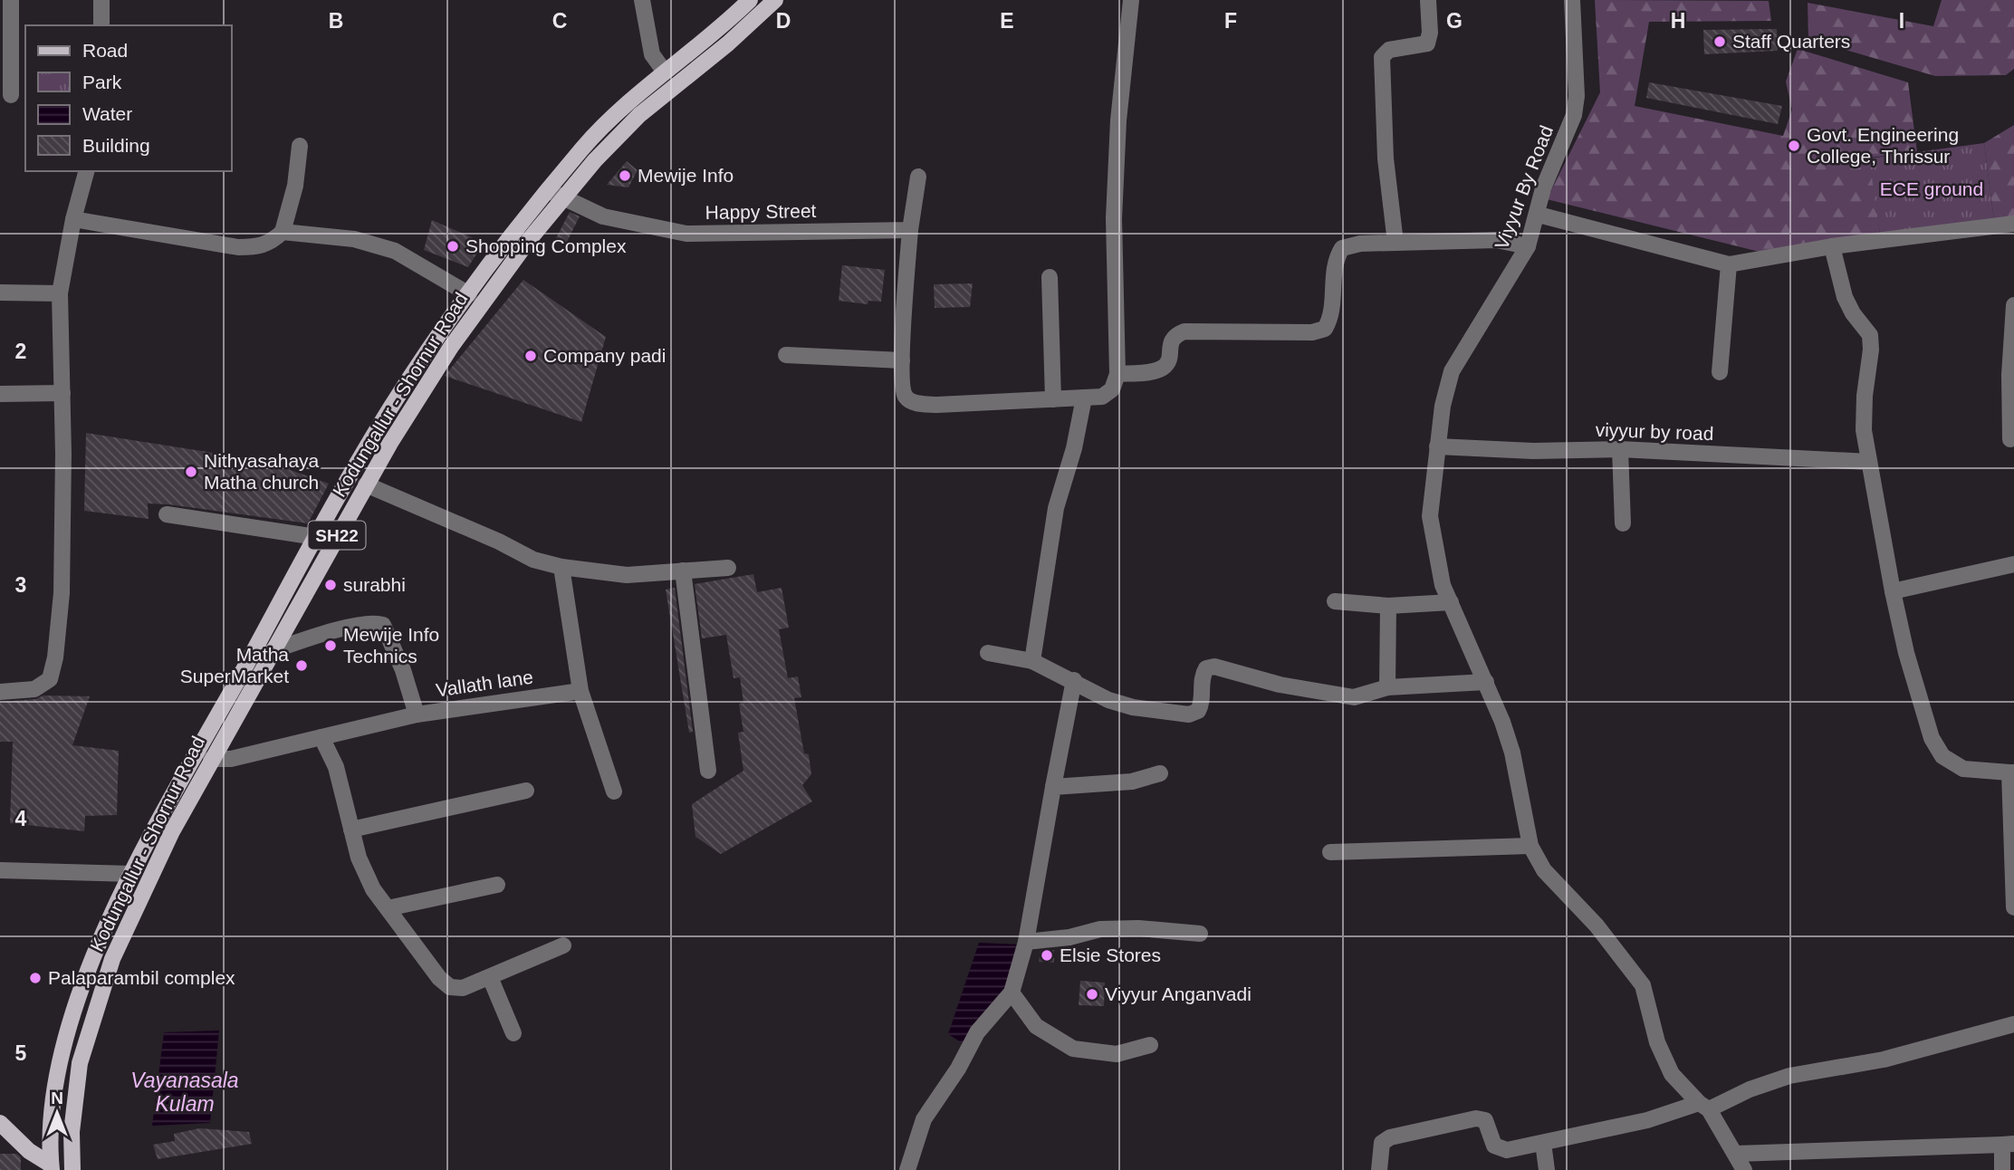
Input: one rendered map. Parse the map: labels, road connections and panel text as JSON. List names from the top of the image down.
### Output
{
  "streets": {
    "main road": ["Kodungallur - Shornur Road", "SH22"],
    "street": [
      "Viyyur By Road",
      "Happy Street",
      "viyyur by road",
      "Vallath lane"
    ]
  },
  "crossings": [
    ["Viyyur By Road", "viyyur by road"],
    ["Happy Street", "Kodungallur - Shornur Road"],
    ["Kodungallur - Shornur Road", "Vallath lane"]
  ],
  "water": ["Vayanasala Kulam"],
  "parks": ["ECE ground"],
  "places": [
    "Staff Quarters",
    "Govt. Engineering College, Thrissur",
    "Mewije Info",
    "Shopping Complex",
    "Company padi",
    "Nithyasahaya Matha church",
    "surabhi",
    "Mewije Info Technics",
    "Matha SuperMarket",
    "Elsie Stores",
    "Palaparambil complex",
    "Viyyur Anganvadi"
  ],
  "legend": [
    "Road",
    "Park",
    "Water",
    "Building"
  ],
  "north": "top",
  "grid": {
    "columns": [
      "B",
      "C",
      "D",
      "E",
      "F",
      "G",
      "H",
      "I"
    ],
    "rows": [
      "2",
      "3",
      "4",
      "5"
    ]
  }
}
